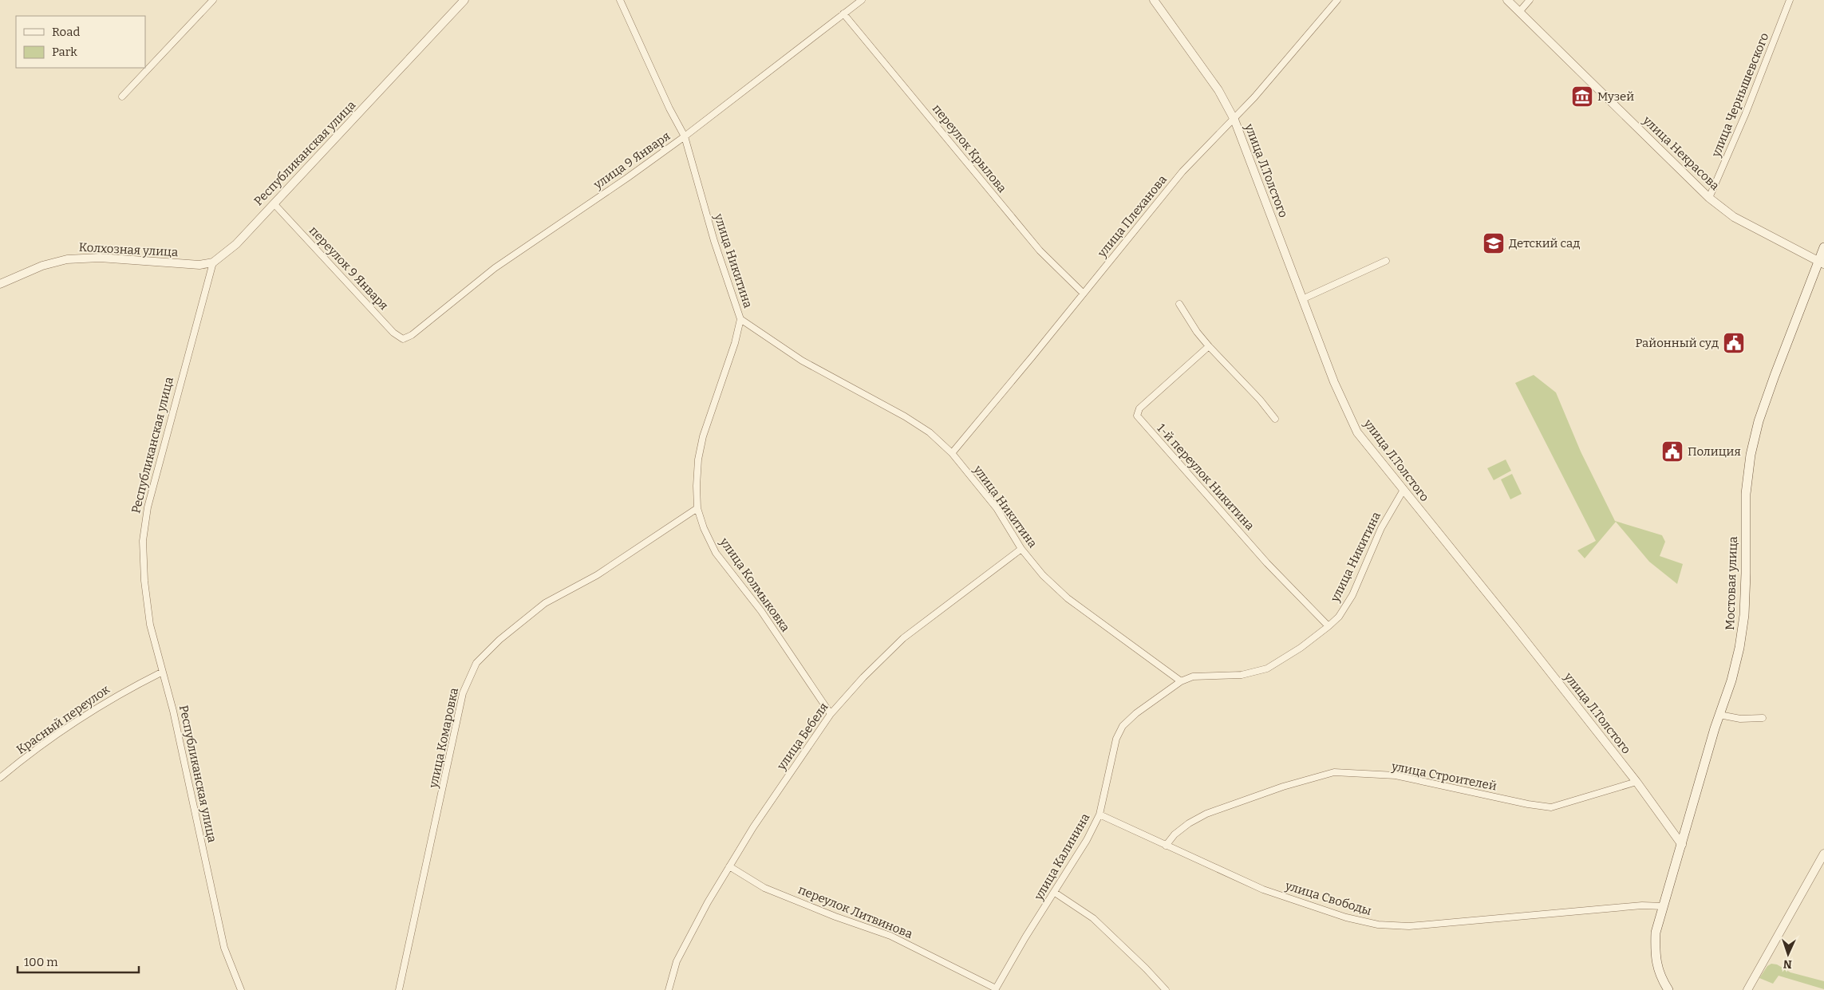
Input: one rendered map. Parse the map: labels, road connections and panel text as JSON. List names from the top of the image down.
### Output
{
  "streets": {
    "main road": ["Мостовая улица"],
    "street": [
      "улица Чернышевского",
      "переулок Крылова",
      "Республиканская улица",
      "улица Некрасова",
      "улица 9 Января",
      "улица Л.Толстого",
      "улица Плеханова",
      "Колхозная улица",
      "улица Никитина",
      "переулок 9 Января",
      "1-й переулок Никитина",
      "улица Колмыковка",
      "Красный переулок",
      "улица Бебеля",
      "улица Комаровка",
      "улица Строителей",
      "улица Калинина",
      "улица Свободы",
      "переулок Литвинова"
    ]
  },
  "crossings": [
    ["улица Чернышевского", "улица Некрасова"],
    ["переулок Крылова", "улица 9 Января"],
    ["переулок Крылова", "улица Плеханова"],
    ["Республиканская улица", "Колхозная улица"],
    ["Республиканская улица", "переулок 9 Января"],
    ["Республиканская улица", "Красный переулок"],
    ["улица Некрасова", "Мостовая улица"],
    ["улица 9 Января", "улица Никитина"],
    ["улица 9 Января", "переулок 9 Января"],
    ["улица Л.Толстого", "улица Плеханова"],
    ["улица Л.Толстого", "улица Никитина"],
    ["улица Л.Толстого", "Мостовая улица"],
    ["улица Л.Толстого", "улица Строителей"],
    ["улица Плеханова", "улица Никитина"],
    ["улица Никитина", "1-й переулок Никитина"],
    ["улица Никитина", "улица Колмыковка"],
    ["улица Никитина", "улица Бебеля"],
    ["улица Никитина", "улица Калинина"],
    ["Мостовая улица", "улица Свободы"],
    ["улица Колмыковка", "улица Бебеля"],
    ["улица Колмыковка", "улица Комаровка"],
    ["улица Бебеля", "переулок Литвинова"],
    ["улица Строителей", "улица Свободы"],
    ["улица Калинина", "улица Свободы"],
    ["улица Калинина", "переулок Литвинова"]
  ],
  "places": {
    "museum": ["Музей"],
    "school or university": ["Детский сад"],
    "public building": ["Районный суд", "Полиция"]
  },
  "legend": ["Road", "Park"],
  "scale_bar": "100 m",
  "north": "bottom"
}
